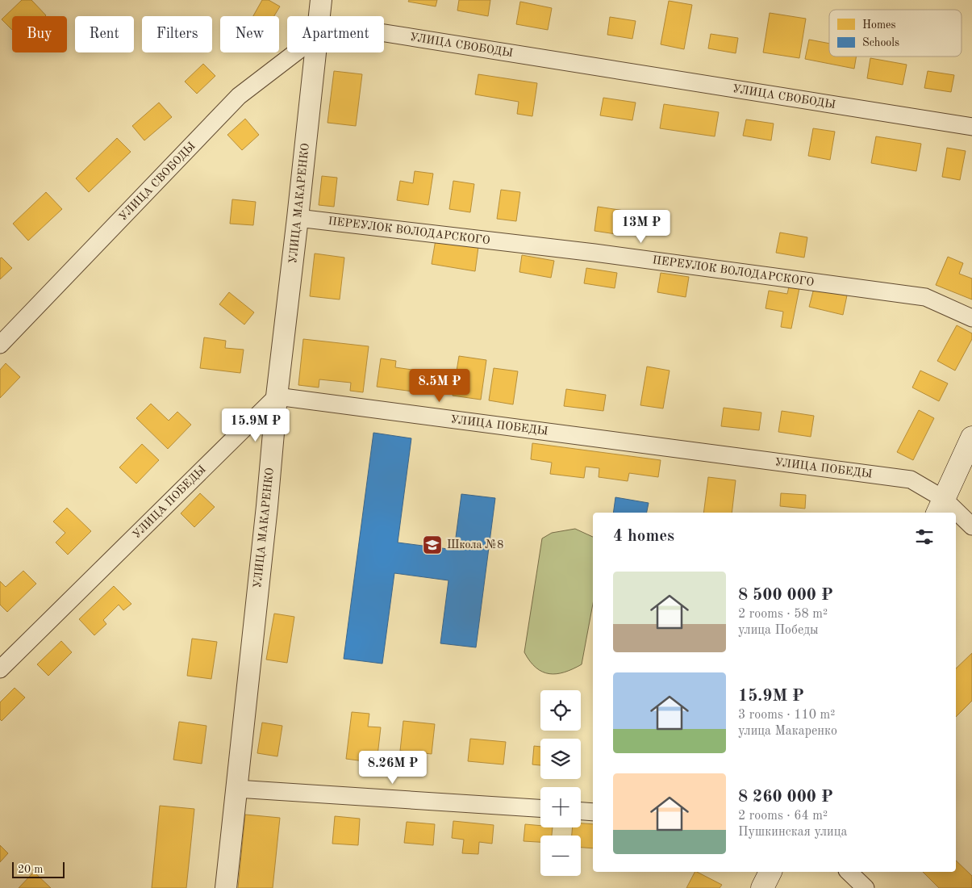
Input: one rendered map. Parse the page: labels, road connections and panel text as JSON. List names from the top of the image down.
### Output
{
  "streets": {
    "street": [
      "УЛИЦА СВОБОДЫ",
      "УЛИЦА МАКАРЕНКО",
      "ПЕРЕУЛОК ВОЛОДАРСКОГО",
      "УЛИЦА ПОБЕДЫ"
    ]
  },
  "crossings": [
    ["УЛИЦА МАКАРЕНКО", "ПЕРЕУЛОК ВОЛОДАРСКОГО"],
    ["УЛИЦА МАКАРЕНКО", "УЛИЦА ПОБЕДЫ"]
  ],
  "places": {
    "school or university": ["Школа №8"]
  },
  "legend": ["Homes", "Schools"],
  "scale_bar": "20 m",
  "page": {
    "chip": [
      "Buy",
      "Rent",
      "Filters",
      "New",
      "Apartment"
    ],
    "price": [
      "13M ₽",
      "8.5M ₽",
      "15.9M ₽",
      "8.26M ₽"
    ],
    "heading": "4 homes",
    "list": [
      {
        "name": "8 500 000 ₽",
        "note": "2 rooms · 58 m² · улица Победы"
      },
      {
        "name": "15.9M ₽",
        "note": "3 rooms · 110 m² · улица Макаренко"
      },
      {
        "name": "8 260 000 ₽",
        "note": "2 rooms · 64 m² · Пушкинская улица"
      }
    ],
    "map_buttons": ["+", "−"],
    "scale": "20 m"
  }
}
